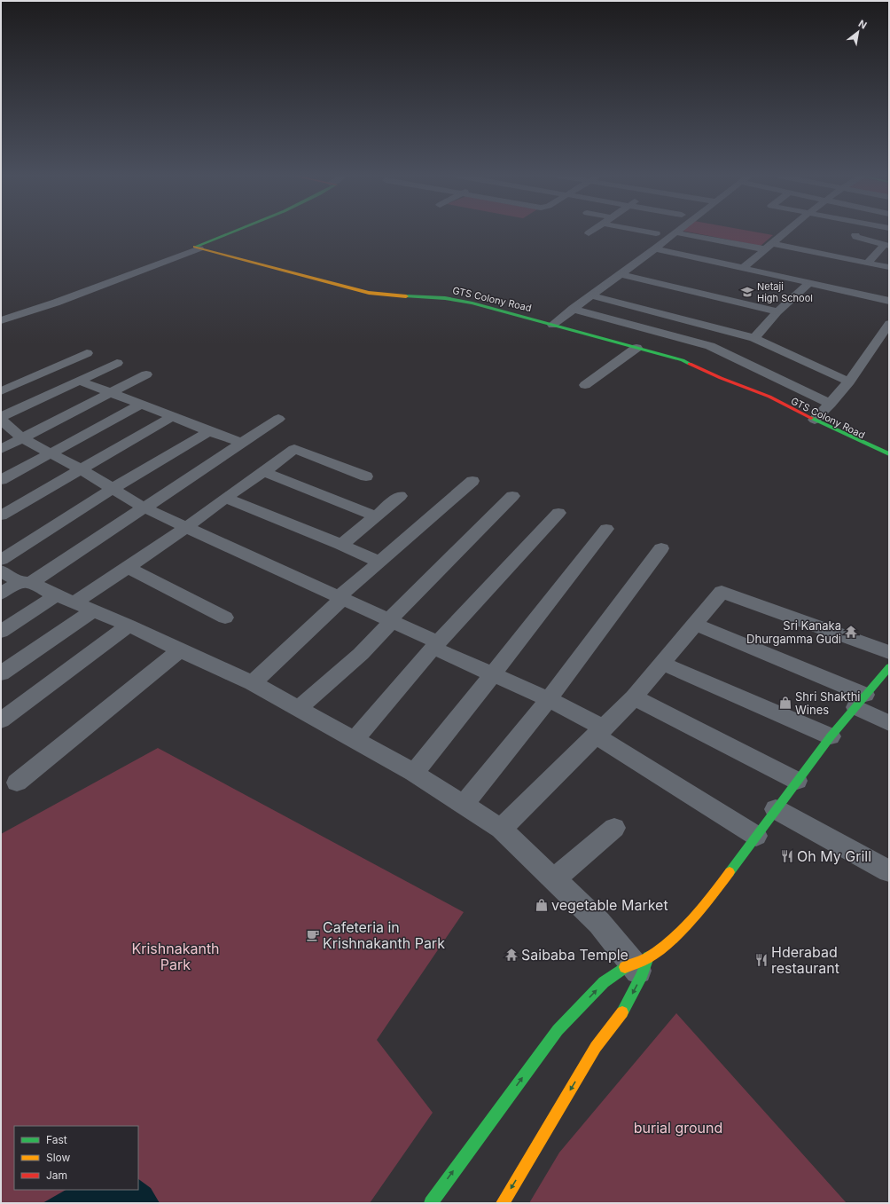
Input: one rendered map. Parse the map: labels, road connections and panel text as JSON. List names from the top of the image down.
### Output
{
  "streets": {
    "main road": ["GTS Colony Road"]
  },
  "parks": ["Krishnakanth Park", "burial ground"],
  "places": {
    "school or university": ["Netaji High School"],
    "temple": ["Sri Kanaka Dhurgamma Gudi", "Saibaba Temple"],
    "shop": ["Shri Shakthi Wines", "vegetable Market"],
    "restaurant": ["Oh My Grill", "Hderabad restaurant"],
    "cafe": ["Cafeteria in Krishnakanth Park"]
  },
  "legend": ["Fast", "Slow", "Jam"],
  "north": "top right"
}
